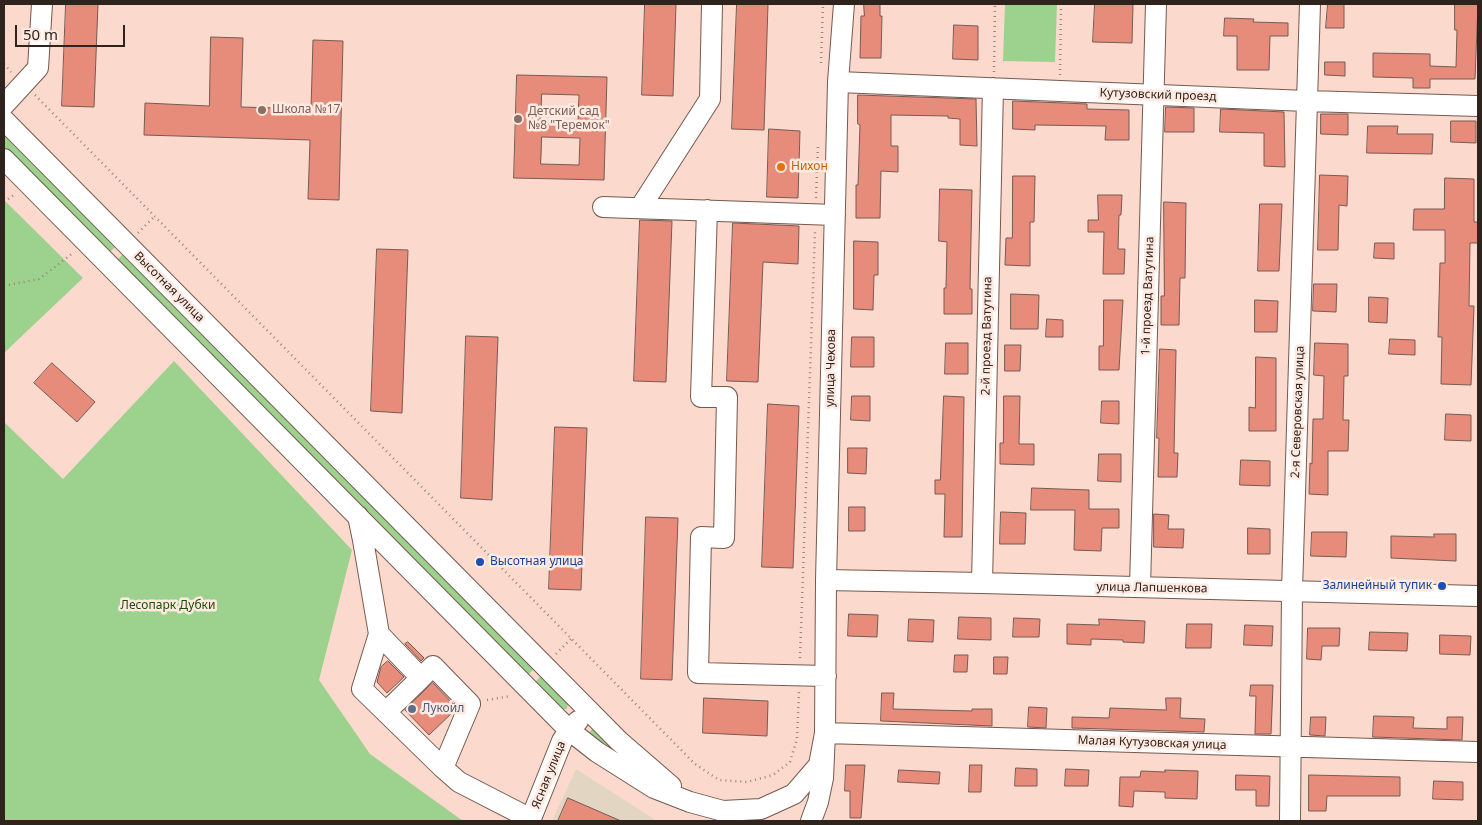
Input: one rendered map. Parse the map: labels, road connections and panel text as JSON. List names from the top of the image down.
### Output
{
  "streets": {
    "street": [
      "Кутузовский проезд",
      "Высотная улица",
      "1-й проезд Ватутина",
      "2-й проезд Ватутина",
      "улица Чехова",
      "2-я Северовская улица",
      "улица Лапшенкова",
      "Малая Кутузовская улица",
      "Ясная улица"
    ]
  },
  "crossings": [
    ["Кутузовский проезд", "1-й проезд Ватутина"],
    ["Кутузовский проезд", "2-й проезд Ватутина"],
    ["Кутузовский проезд", "улица Чехова"],
    ["Кутузовский проезд", "2-я Северовская улица"],
    ["Высотная улица", "улица Чехова"],
    ["1-й проезд Ватутина", "улица Лапшенкова"],
    ["2-й проезд Ватутина", "улица Лапшенкова"],
    ["улица Чехова", "улица Лапшенкова"],
    ["улица Чехова", "Малая Кутузовская улица"],
    ["2-я Северовская улица", "улица Лапшенкова"],
    ["2-я Северовская улица", "Малая Кутузовская улица"]
  ],
  "parks": ["Лесопарк Дубки"],
  "places": [
    "Школа №17",
    "Детский сад №8 \"Теремок\"",
    "Нихон",
    "Высотная улица",
    "Залинейный тупик",
    "Лукойл"
  ],
  "scale_bar": "50 m"
}
